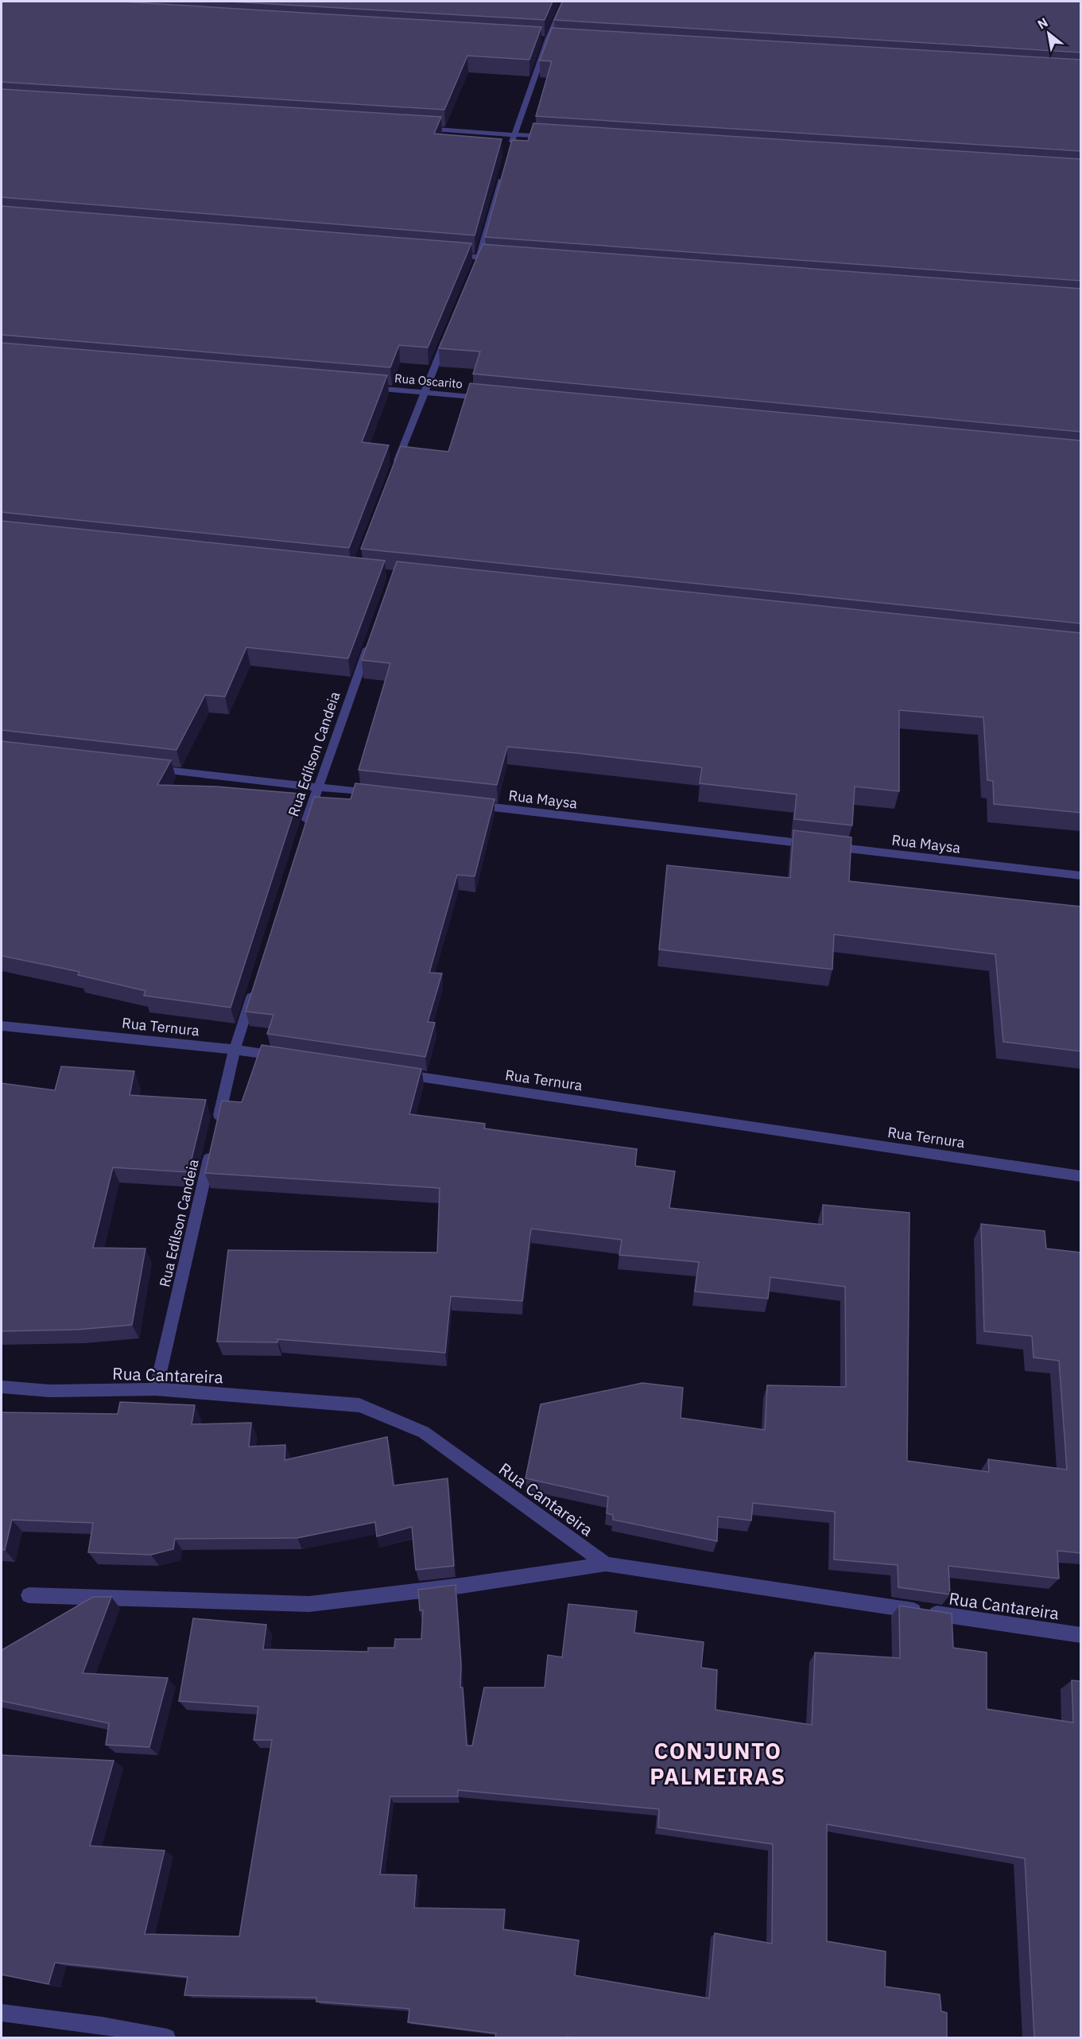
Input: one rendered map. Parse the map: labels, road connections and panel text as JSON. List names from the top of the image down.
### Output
{
  "streets": {
    "street": [
      "Rua Oscarito",
      "Rua Edílson Candeia",
      "Rua Maysa",
      "Rua Ternura",
      "Rua Cantareira"
    ]
  },
  "crossings": [
    ["Rua Edílson Candeia", "Rua Cantareira"]
  ],
  "districts": ["CONJUNTO PALMEIRAS"],
  "north": "top left"
}
